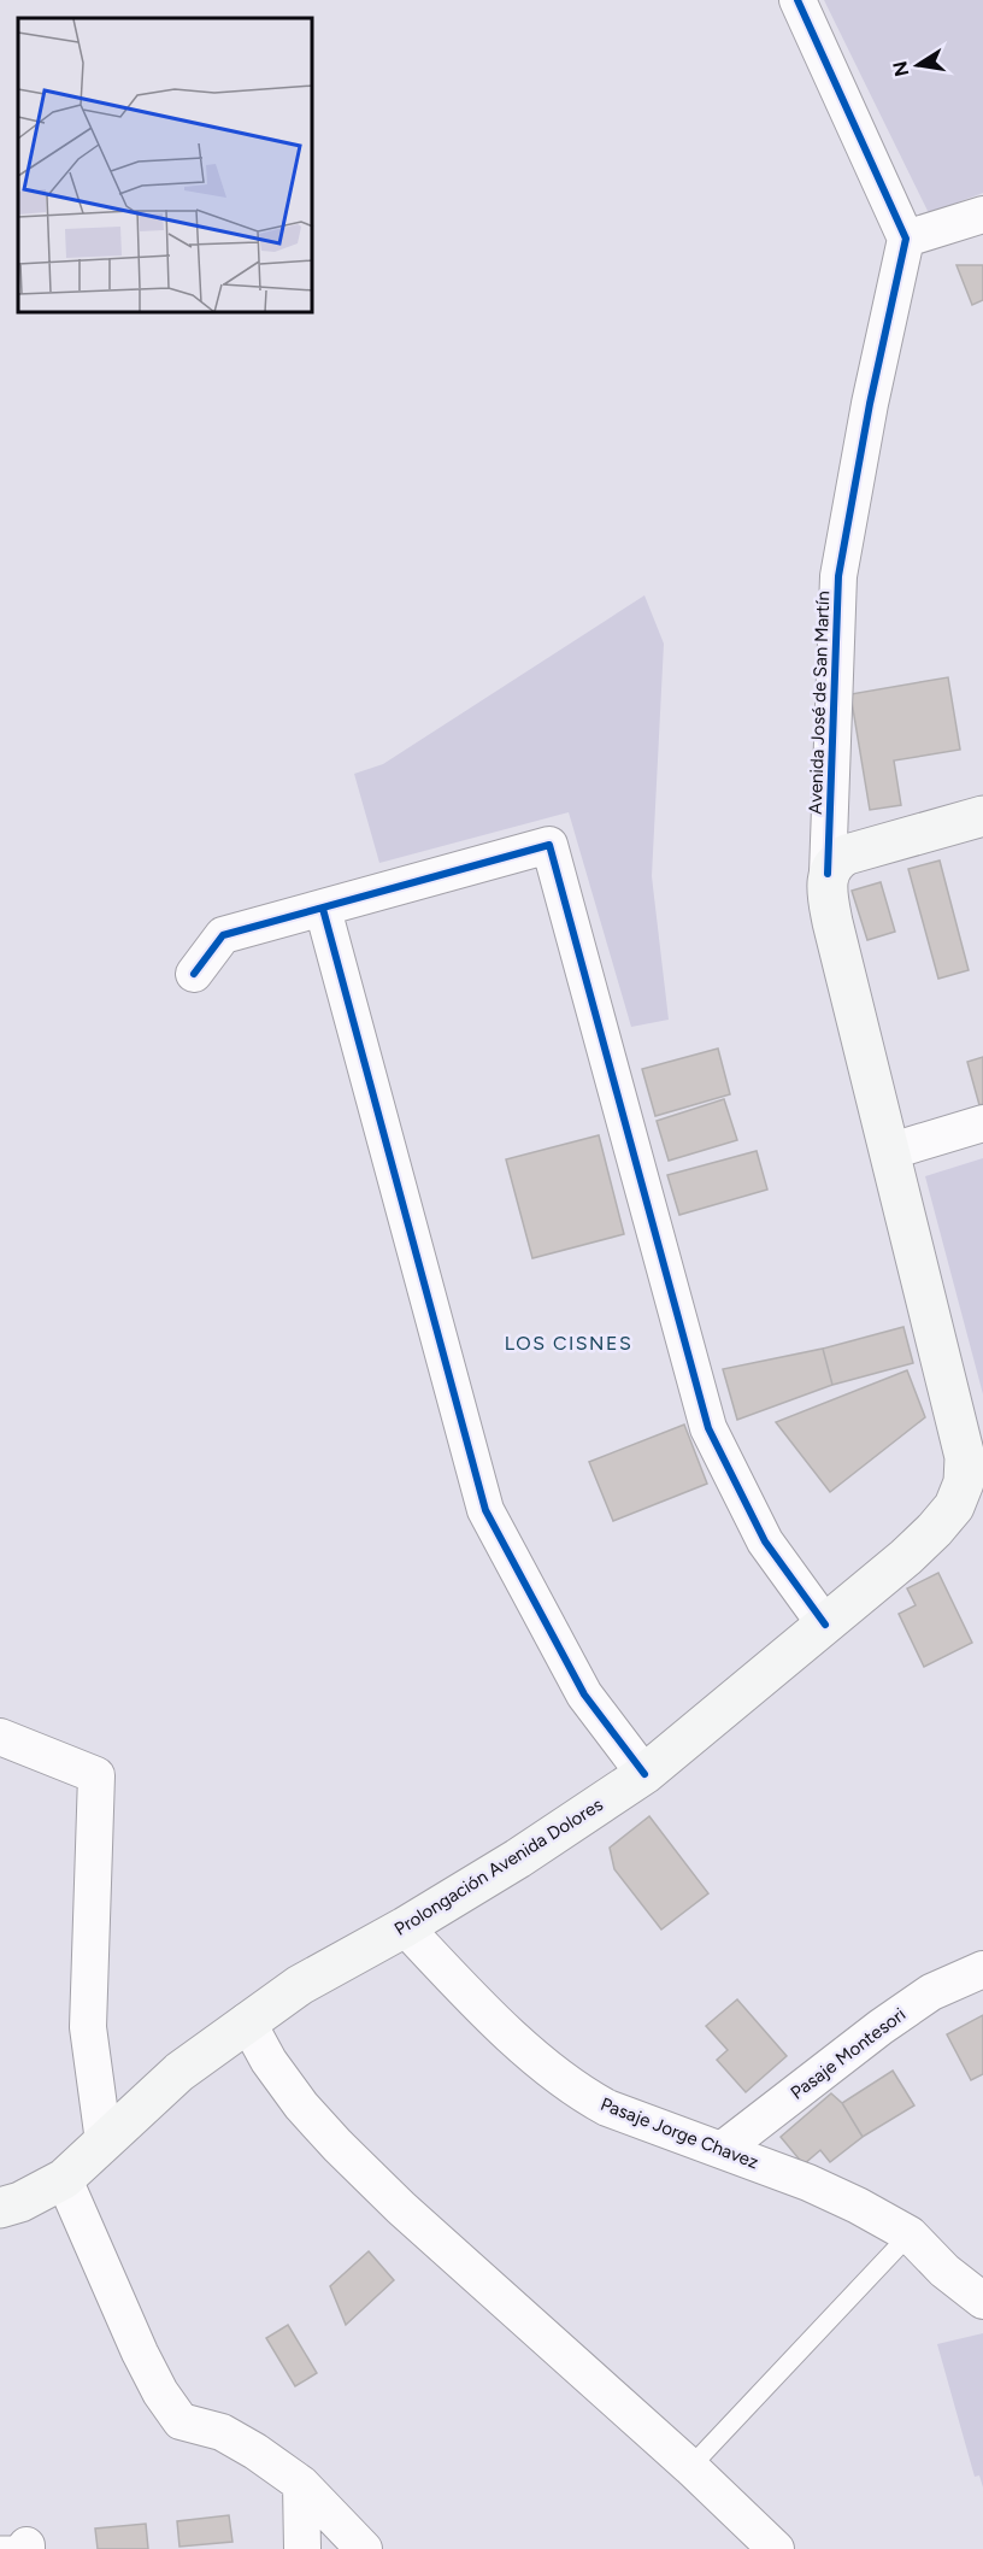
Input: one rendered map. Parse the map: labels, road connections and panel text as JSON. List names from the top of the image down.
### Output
{
  "streets": {
    "main road": ["Prolongación Avenida Dolores"],
    "street": ["Avenida José de San Martín", "Pasaje Montesori", "Pasaje Jorge Chavez"]
  },
  "crossings": [
    ["Prolongación Avenida Dolores", "Pasaje Jorge Chavez"],
    ["Pasaje Montesori", "Pasaje Jorge Chavez"]
  ],
  "districts": ["LOS CISNES"],
  "north": "left"
}
